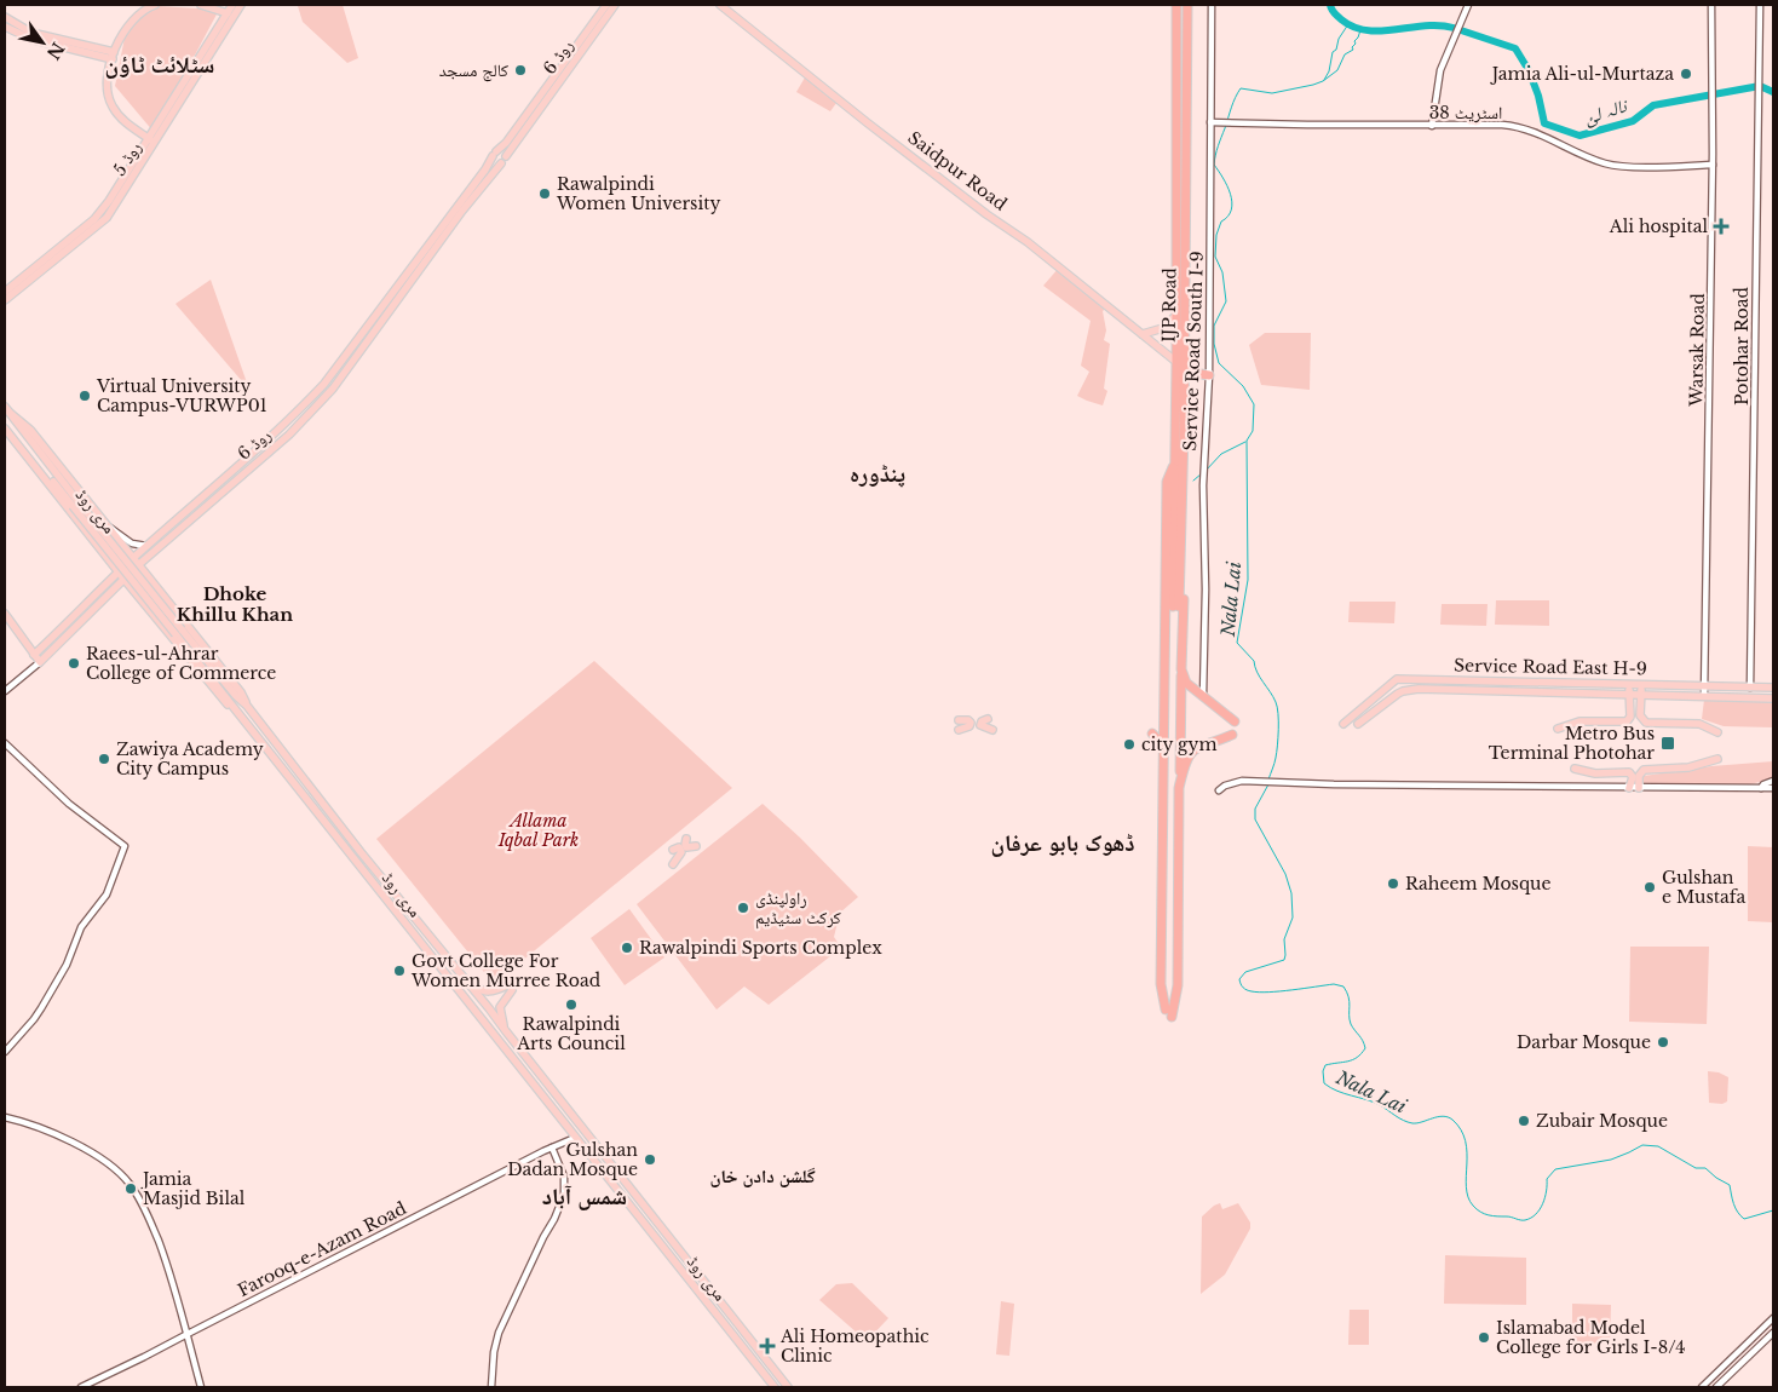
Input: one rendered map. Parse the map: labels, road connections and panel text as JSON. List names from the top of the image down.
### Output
{
  "streets": {
    "highway": ["IJP Road"],
    "main road": [
      "روڈ 6",
      "روڈ 5",
      "Saidpur Road",
      "مری روڈ",
      "Service Road East H-9"
    ],
    "street": [
      "اسٹریٹ 38",
      "Potohar Road",
      "Warsak Road",
      "Service Road South I-9",
      "Farooq-e-Azam Road"
    ]
  },
  "crossings": [
    ["اسٹریٹ 38", "Warsak Road"],
    ["اسٹریٹ 38", "Service Road South I-9"],
    ["Saidpur Road", "IJP Road"],
    ["Potohar Road", "Service Road East H-9"],
    ["Warsak Road", "Service Road East H-9"],
    ["مری روڈ", "Farooq-e-Azam Road"]
  ],
  "districts": [
    "سٹلائٹ ٹاؤن",
    "پنڈورہ",
    "Dhoke Khillu Khan",
    "ڈھوک بابو عرفان",
    "گلشن دادن خان",
    "شمس آباد"
  ],
  "water": ["نالہ لئ", "Nala Lai"],
  "parks": ["Allama Iqbal Park"],
  "places": {
    "other": [
      "کالج مسجد",
      "Jamia Ali-ul-Murtaza",
      "Rawalpindi Women University",
      "Virtual University Campus-VURWP01",
      "Raees-ul-Ahrar College of Commerce",
      "city gym",
      "Zawiya Academy City Campus",
      "Raheem Mosque",
      "Gulshan e Mustafa",
      "راولپنڈی کرکٹ سٹیڈیم",
      "Rawalpindi Sports Complex",
      "Govt College For Women Murree Road",
      "Rawalpindi Arts Council",
      "Darbar Mosque",
      "Zubair Mosque",
      "Gulshan Dadan Mosque",
      "Jamia Masjid Bilal",
      "Islamabad Model College for Girls I-8/4"
    ],
    "health": ["Ali hospital", "Ali Homeopathic Clinic"],
    "transit": ["Metro Bus Terminal Photohar"]
  },
  "north": "bottom right"
}
